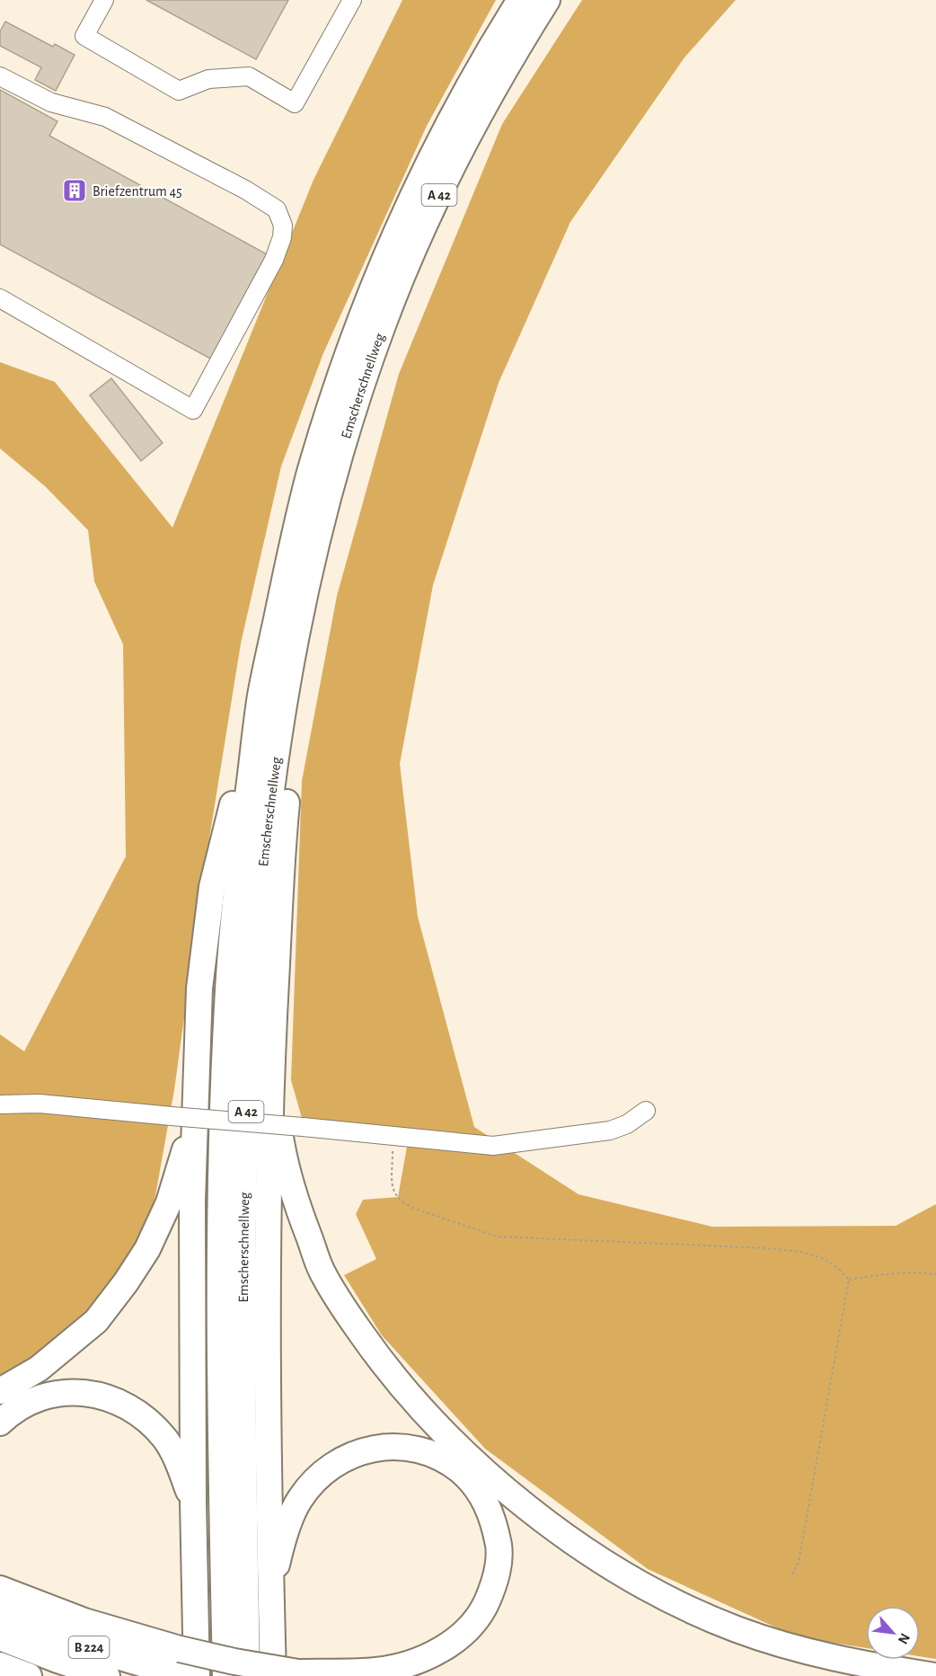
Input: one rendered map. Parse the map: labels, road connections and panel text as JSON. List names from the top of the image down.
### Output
{
  "streets": {
    "highway": ["A 42", "Emscherschnellweg", "B 224"]
  },
  "places": {
    "building": ["Briefzentrum 45"]
  },
  "north": "bottom right"
}
